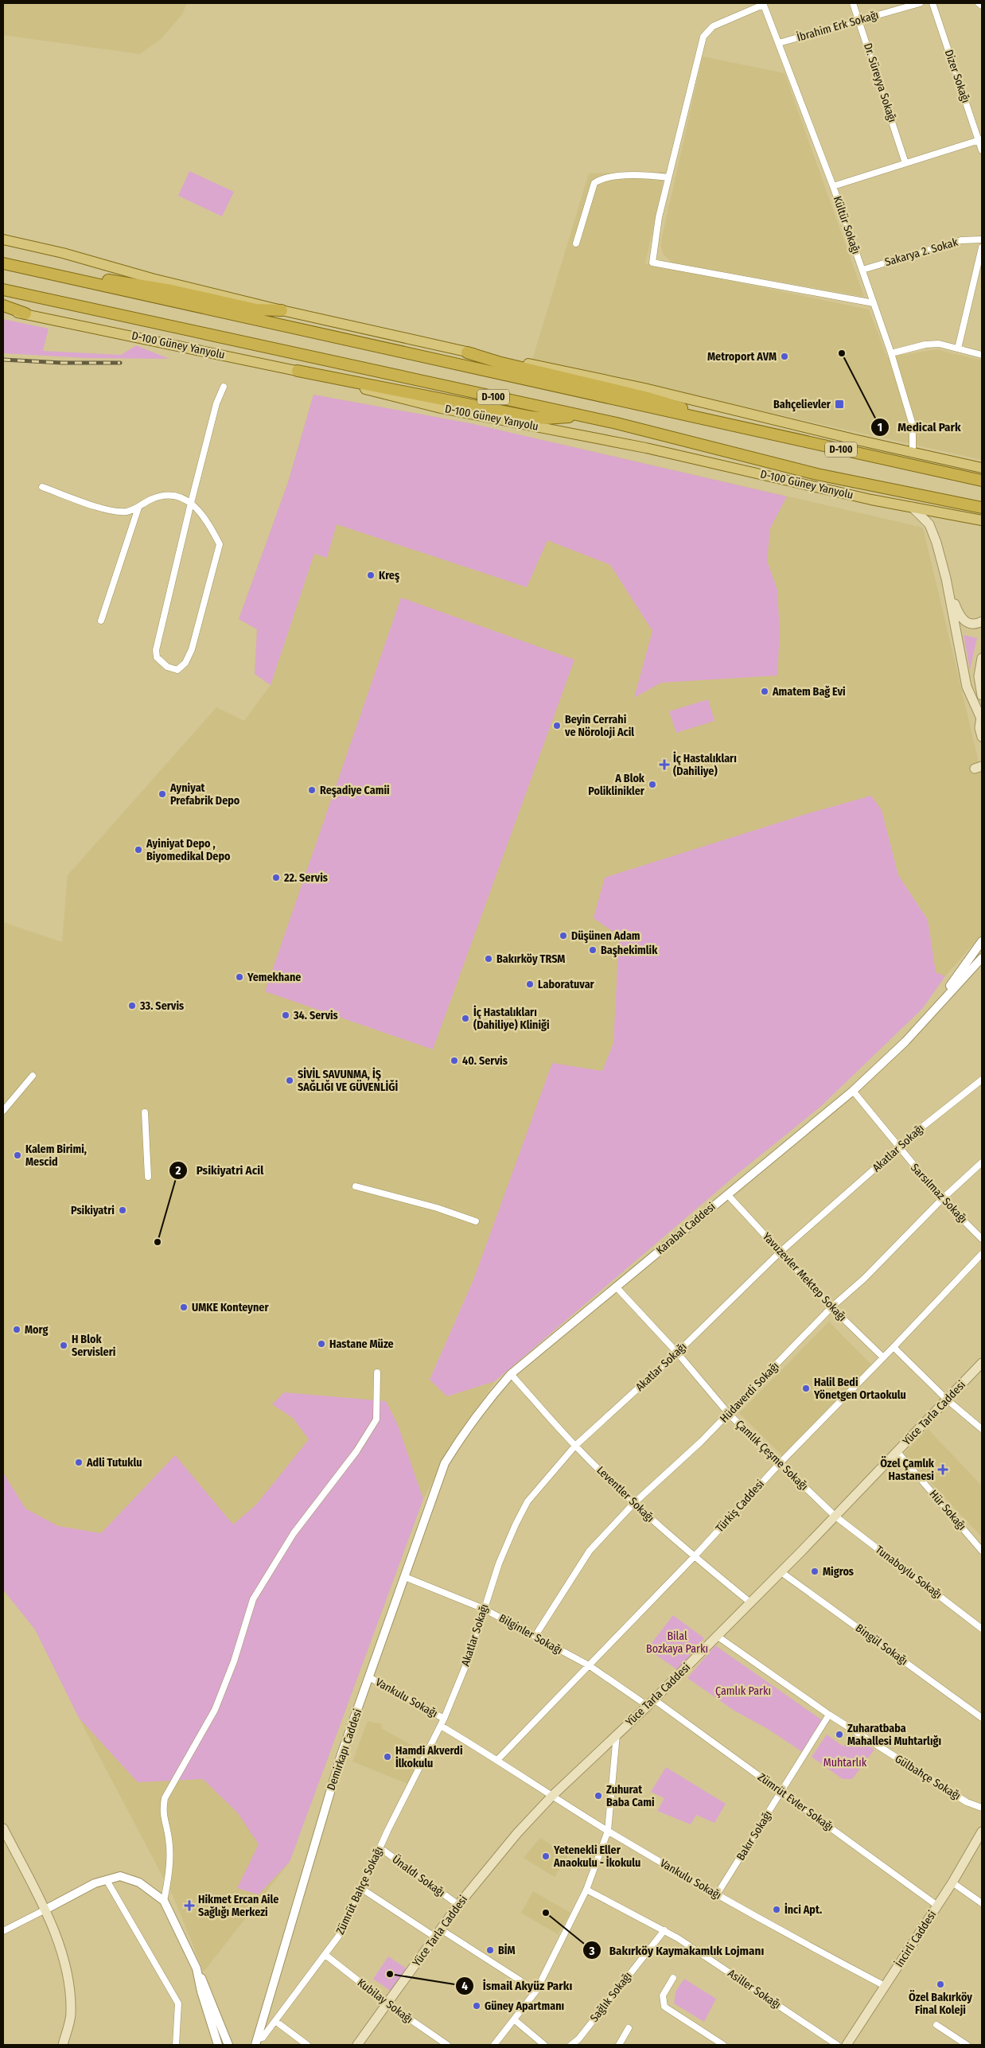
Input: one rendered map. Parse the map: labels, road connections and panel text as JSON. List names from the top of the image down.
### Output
{
  "streets": {
    "highway": ["D-100"],
    "main road": ["D-100 Güney Yanyolu", "Yüce Tarla Caddesi", "İncirli Caddesi"],
    "street": [
      "İbrahim Erk Sokağı",
      "Dizer Sokağı",
      "Dr. Süreyya Sokağı",
      "Kültür Sokağı",
      "Sakarya 2. Sokak",
      "Akatlar Sokağı",
      "Sarsılmaz Sokağı",
      "Karabal Caddesi",
      "Yavuzevler Mektep Sokağı",
      "Hüdaverdi Sokağı",
      "Çamlık Çeşme Sokağı",
      "Leventler Sokağı",
      "Türkiş Caddesi",
      "Hür Sokağı",
      "Tunaboylu Sokağı",
      "Bilginler Sokağı",
      "Bingül Sokağı",
      "Vankulu Sokağı",
      "Demirkapı Caddesi",
      "Gülbahçe Sokağı",
      "Zümrüt Evler Sokağı",
      "Bakır Sokağı",
      "Ünaldı Sokağı",
      "Zümrüt Bahçe Sokağı",
      "Asiller Sokağı",
      "Sağlık Sokağı",
      "Kubilay Sokağı"
    ]
  },
  "crossings": [
    ["İbrahim Erk Sokağı", "Dr. Süreyya Sokağı"],
    ["İbrahim Erk Sokağı", "Kültür Sokağı"],
    ["Kültür Sokağı", "Sakarya 2. Sokak"],
    ["Akatlar Sokağı", "Sarsılmaz Sokağı"],
    ["Akatlar Sokağı", "Yavuzevler Mektep Sokağı"],
    ["Akatlar Sokağı", "Çamlık Çeşme Sokağı"],
    ["Akatlar Sokağı", "Leventler Sokağı"],
    ["Akatlar Sokağı", "Bilginler Sokağı"],
    ["Akatlar Sokağı", "Vankulu Sokağı"],
    ["Akatlar Sokağı", "Zümrüt Bahçe Sokağı"],
    ["Sarsılmaz Sokağı", "Karabal Caddesi"],
    ["Sarsılmaz Sokağı", "Hüdaverdi Sokağı"],
    ["Karabal Caddesi", "Yavuzevler Mektep Sokağı"],
    ["Karabal Caddesi", "Çamlık Çeşme Sokağı"],
    ["Karabal Caddesi", "Leventler Sokağı"],
    ["Karabal Caddesi", "Demirkapı Caddesi"],
    ["Yavuzevler Mektep Sokağı", "Hüdaverdi Sokağı"],
    ["Yavuzevler Mektep Sokağı", "Türkiş Caddesi"],
    ["Hüdaverdi Sokağı", "Çamlık Çeşme Sokağı"],
    ["Hüdaverdi Sokağı", "Leventler Sokağı"],
    ["Hüdaverdi Sokağı", "Bilginler Sokağı"],
    ["Yüce Tarla Caddesi", "Çamlık Çeşme Sokağı"],
    ["Yüce Tarla Caddesi", "Leventler Sokağı"],
    ["Yüce Tarla Caddesi", "Hür Sokağı"],
    ["Yüce Tarla Caddesi", "Tunaboylu Sokağı"],
    ["Yüce Tarla Caddesi", "Bilginler Sokağı"],
    ["Yüce Tarla Caddesi", "Bingül Sokağı"],
    ["Yüce Tarla Caddesi", "Vankulu Sokağı"],
    ["Yüce Tarla Caddesi", "Gülbahçe Sokağı"],
    ["Yüce Tarla Caddesi", "Zümrüt Evler Sokağı"],
    ["Yüce Tarla Caddesi", "Ünaldı Sokağı"],
    ["Yüce Tarla Caddesi", "Kubilay Sokağı"],
    ["Çamlık Çeşme Sokağı", "Türkiş Caddesi"],
    ["Çamlık Çeşme Sokağı", "Tunaboylu Sokağı"],
    ["Leventler Sokağı", "Türkiş Caddesi"],
    ["Türkiş Caddesi", "Bilginler Sokağı"],
    ["Türkiş Caddesi", "Vankulu Sokağı"],
    ["Bilginler Sokağı", "Demirkapı Caddesi"],
    ["Bilginler Sokağı", "Zümrüt Evler Sokağı"],
    ["Vankulu Sokağı", "Demirkapı Caddesi"],
    ["Vankulu Sokağı", "Bakır Sokağı"],
    ["Vankulu Sokağı", "Zümrüt Bahçe Sokağı"],
    ["Vankulu Sokağı", "İncirli Caddesi"],
    ["Demirkapı Caddesi", "Zümrüt Bahçe Sokağı"],
    ["Gülbahçe Sokağı", "Bakır Sokağı"],
    ["Zümrüt Evler Sokağı", "Bakır Sokağı"],
    ["Zümrüt Evler Sokağı", "İncirli Caddesi"],
    ["Ünaldı Sokağı", "Zümrüt Bahçe Sokağı"],
    ["Zümrüt Bahçe Sokağı", "Kubilay Sokağı"],
    ["Asiller Sokağı", "Sağlık Sokağı"]
  ],
  "parks": ["Bilal Bozkaya Parkı", "Çamlık Parkı", "Muhtarlık"],
  "places": {
    "other": [
      "Medical Park",
      "Metroport AVM",
      "Kreş",
      "Amatem Bağ Evi",
      "Beyin Cerrahi ve Nöroloji Acil",
      "A Blok Poliklinikler",
      "Reşadiye Camii",
      "Ayniyat Prefabrik Depo",
      "Ayiniyat Depo , Biyomedikal Depo",
      "22. Servis",
      "Düşünen Adam",
      "Başhekimlik",
      "Bakırköy TRSM",
      "Yemekhane",
      "Laboratuvar",
      "33. Servis",
      "34. Servis",
      "İç Hastalıkları (Dahiliye) Kliniği",
      "40. Servis",
      "SİVİL SAVUNMA, İŞ SAĞLIĞI VE GÜVENLİĞİ",
      "Kalem Birimi, Mescid",
      "Psikiyatri",
      "Psikiyatri Acil",
      "UMKE Konteyner",
      "Morg",
      "Hastane Müze",
      "H Blok Servisleri",
      "Halil Bedi Yönetgen Ortaokulu",
      "Adli Tutuklu",
      "Migros",
      "Zuharatbaba Mahallesi Muhtarlığı",
      "Hamdi Akverdi İlkokulu",
      "Zuhurat Baba Cami",
      "Yetenekli Eller Anaokulu - İkokulu",
      "İnci Apt.",
      "Bakırköy Kaymakamlık Lojmanı",
      "BİM",
      "İsmail Akyüz Parkı",
      "Özel Bakırköy Final Koleji",
      "Güney Apartmanı"
    ],
    "transit": ["Bahçelievler"],
    "health": ["İç Hastalıkları (Dahiliye)", "Özel Çamlık Hastanesi", "Hikmet Ercan Aile Sağlığı Merkezi"]
  }
}
